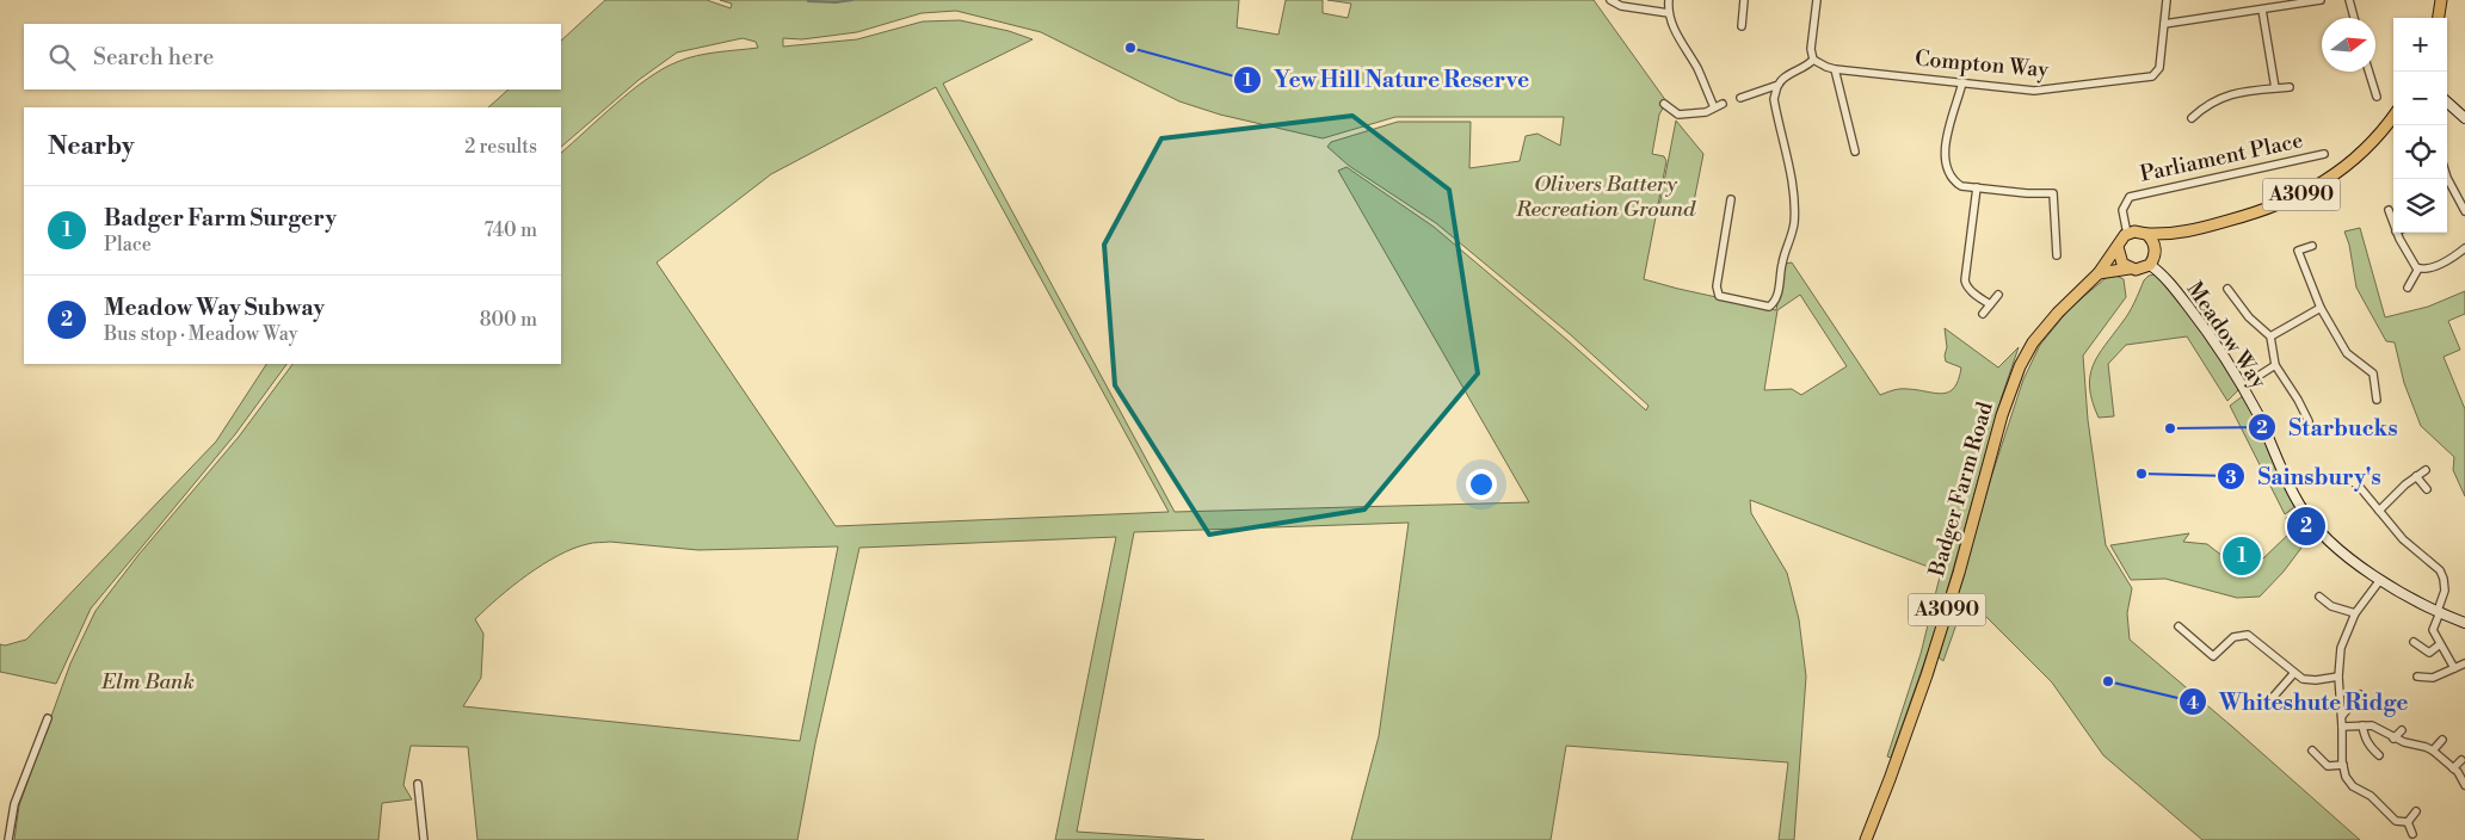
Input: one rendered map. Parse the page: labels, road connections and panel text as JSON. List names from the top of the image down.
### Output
{
  "streets": {
    "main road": ["A3090", "Badger Farm Road"],
    "street": ["Compton Way", "Parliament Place", "Meadow Way"]
  },
  "crossings": [
    ["Parliament Place", "A3090"],
    ["Parliament Place", "Meadow Way"],
    ["Parliament Place", "Badger Farm Road"],
    ["A3090", "Meadow Way"],
    ["A3090", "Badger Farm Road"],
    ["Meadow Way", "Badger Farm Road"]
  ],
  "parks": ["Olivers Battery Recreation Ground", "Elm Bank"],
  "places": [
    "Yew Hill Nature Reserve",
    "Starbucks",
    "Sainsbury's",
    "Whiteshute Ridge"
  ],
  "north": "right",
  "page": {
    "map_buttons": ["+", "−"],
    "search": "Search here",
    "heading": ["Nearby", "2 results"],
    "list": [
      {
        "mark": "1",
        "name": "Badger Farm Surgery",
        "note": "Place",
        "value": "740 m"
      },
      {
        "mark": "2",
        "name": "Meadow Way Subway",
        "note": "Bus stop · Meadow Way",
        "value": "800 m"
      }
    ],
    "pins": ["2", "1"]
  }
}
